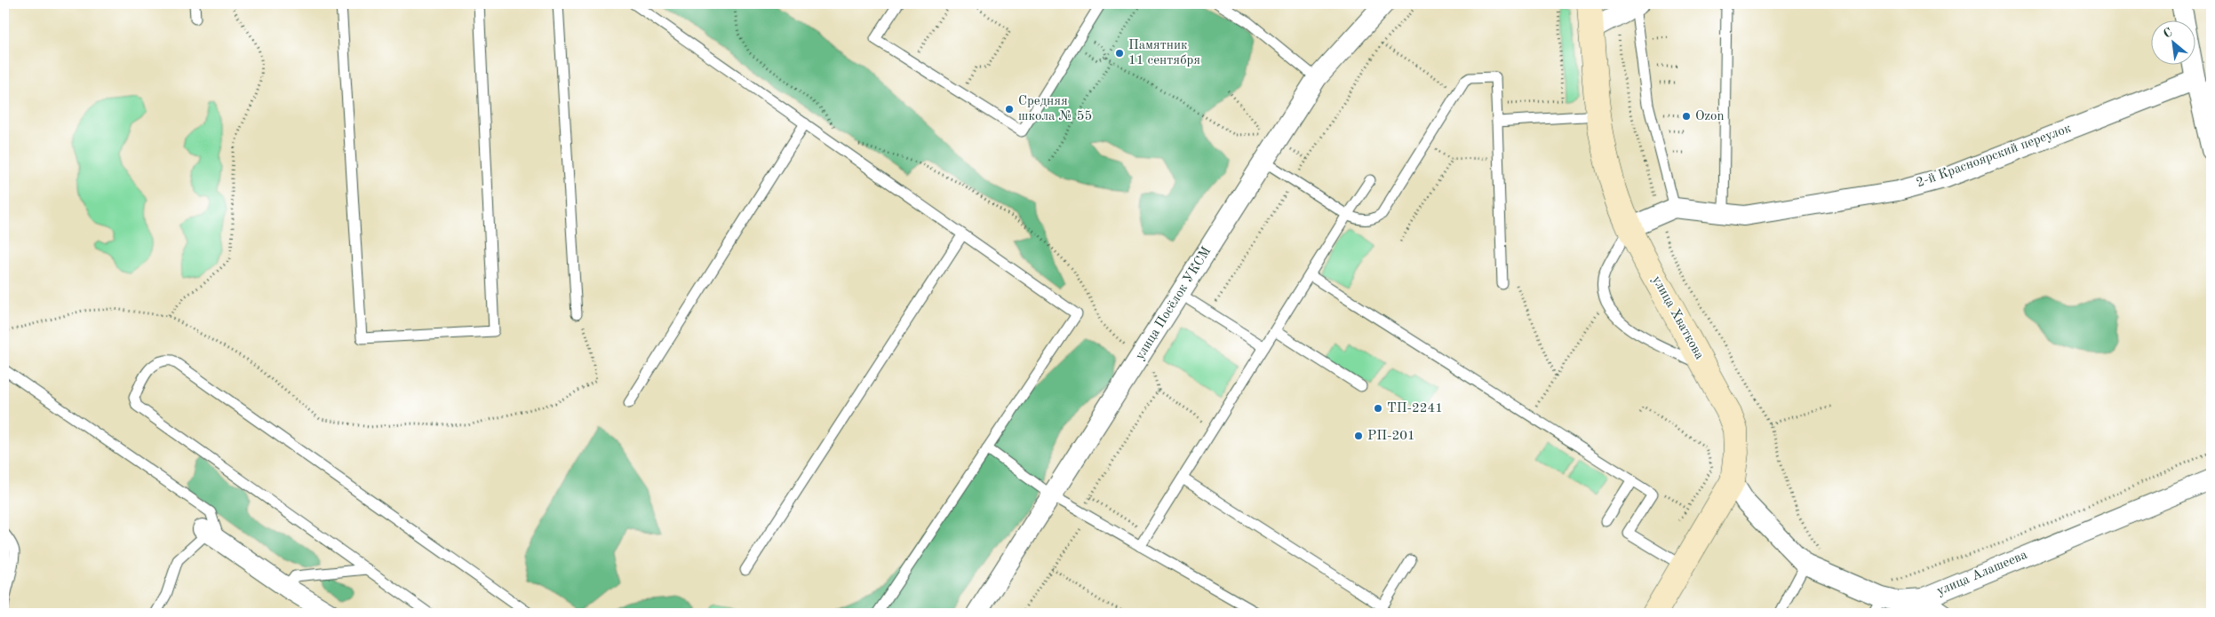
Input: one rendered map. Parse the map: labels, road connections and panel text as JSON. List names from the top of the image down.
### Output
{
  "streets": {
    "main road": ["улица Хваткова"],
    "street": ["2-й Красноярский переулок", "улица Посёлок УКСМ", "улица Алашеева"]
  },
  "crossings": [
    ["2-й Красноярский переулок", "улица Хваткова"],
    ["улица Хваткова", "улица Алашеева"]
  ],
  "places": [
    "Памятник 11 сентября",
    "Средняя школа № 55",
    "Ozon",
    "ТП-2241",
    "РП-201"
  ],
  "north": "top left"
}
